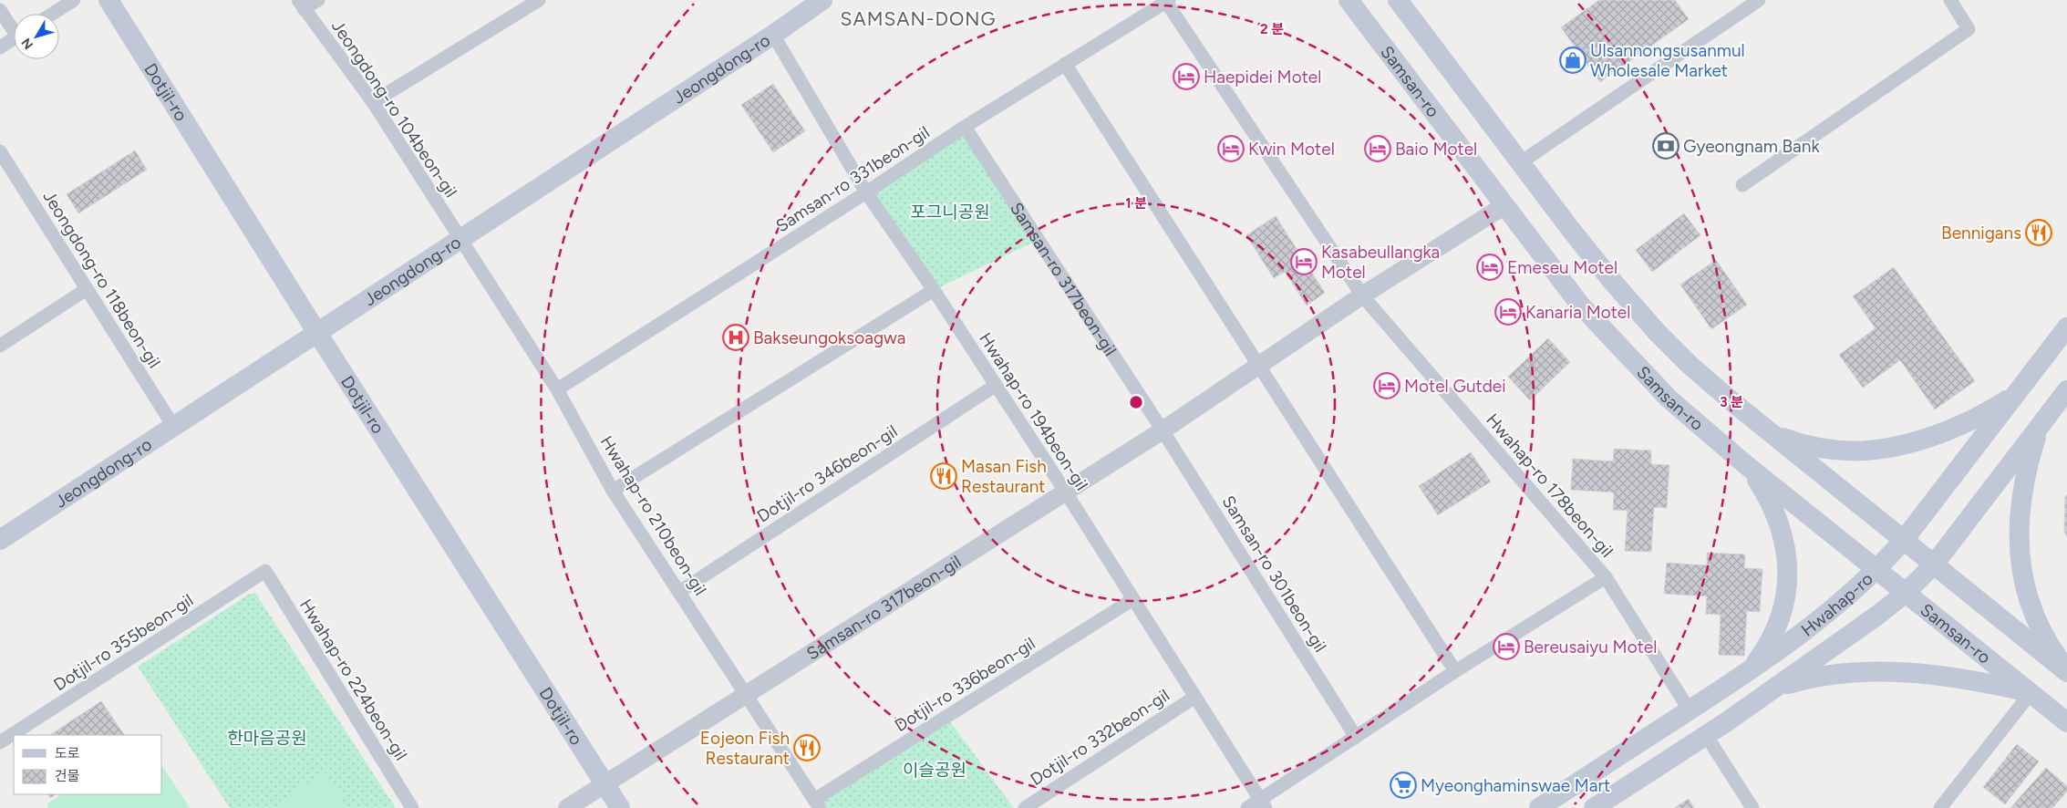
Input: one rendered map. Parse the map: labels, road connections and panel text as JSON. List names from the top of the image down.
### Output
{
  "streets": {
    "main road": [
      "Jeongdong-ro",
      "Samsan-ro",
      "Dotjil-ro",
      "Hwahap-ro"
    ],
    "street": [
      "Jeongdong-ro 104beon-gil",
      "Samsan-ro 331beon-gil",
      "Jeongdong-ro 118beon-gil",
      "Samsan-ro 317beon-gil",
      "Hwahap-ro 194beon-gil",
      "Dotjil-ro 346beon-gil",
      "Hwahap-ro 178beon-gil",
      "Hwahap-ro 210beon-gil",
      "Samsan-ro 301beon-gil",
      "Dotjil-ro 355beon-gil",
      "Hwahap-ro 224beon-gil",
      "Dotjil-ro 336beon-gil",
      "Dotjil-ro 332beon-gil"
    ]
  },
  "crossings": [
    ["Jeongdong-ro", "Dotjil-ro"],
    ["Jeongdong-ro", "Jeongdong-ro 104beon-gil"],
    ["Jeongdong-ro", "Jeongdong-ro 118beon-gil"],
    ["Jeongdong-ro", "Hwahap-ro 194beon-gil"],
    ["Jeongdong-ro", "Hwahap-ro 210beon-gil"],
    ["Samsan-ro", "Samsan-ro 317beon-gil"],
    ["Samsan-ro", "Hwahap-ro"],
    ["Dotjil-ro", "Samsan-ro 317beon-gil"],
    ["Jeongdong-ro 104beon-gil", "Hwahap-ro 210beon-gil"],
    ["Samsan-ro 331beon-gil", "Samsan-ro 317beon-gil"],
    ["Samsan-ro 331beon-gil", "Hwahap-ro 194beon-gil"],
    ["Samsan-ro 331beon-gil", "Hwahap-ro 178beon-gil"],
    ["Samsan-ro 331beon-gil", "Hwahap-ro 210beon-gil"],
    ["Samsan-ro 317beon-gil", "Hwahap-ro 194beon-gil"],
    ["Samsan-ro 317beon-gil", "Hwahap-ro 178beon-gil"],
    ["Samsan-ro 317beon-gil", "Hwahap-ro 210beon-gil"],
    ["Samsan-ro 317beon-gil", "Samsan-ro 301beon-gil"],
    ["Hwahap-ro 194beon-gil", "Dotjil-ro 346beon-gil"],
    ["Hwahap-ro 194beon-gil", "Dotjil-ro 336beon-gil"],
    ["Hwahap-ro 194beon-gil", "Dotjil-ro 332beon-gil"],
    ["Dotjil-ro 346beon-gil", "Hwahap-ro 210beon-gil"],
    ["Hwahap-ro 178beon-gil", "Hwahap-ro"],
    ["Hwahap-ro 210beon-gil", "Dotjil-ro 336beon-gil"],
    ["Dotjil-ro 355beon-gil", "Hwahap-ro 224beon-gil"]
  ],
  "districts": ["SAMSAN-DONG"],
  "parks": ["포그니공원", "한마음공원", "이슬공원"],
  "places": {
    "shop": ["Ulsannongsusanmul Wholesale Market"],
    "hotel": [
      "Haepidei Motel",
      "Kwin Motel",
      "Baio Motel",
      "Kasabeullangka Motel",
      "Emeseu Motel",
      "Kanaria Motel",
      "Motel Gutdei",
      "Bereusaiyu Motel"
    ],
    "bank": ["Gyeongnam Bank"],
    "restaurant": ["Bennigans", "Masan Fish Restaurant", "Eojeon Fish Restaurant"],
    "hospital": ["Bakseungoksoagwa"],
    "supermarket": ["Myeonghaminswae Mart"]
  },
  "legend": ["도로", "건물"],
  "north": "bottom left",
  "rings": ["2 분", "1 분", "3 분"]
}
